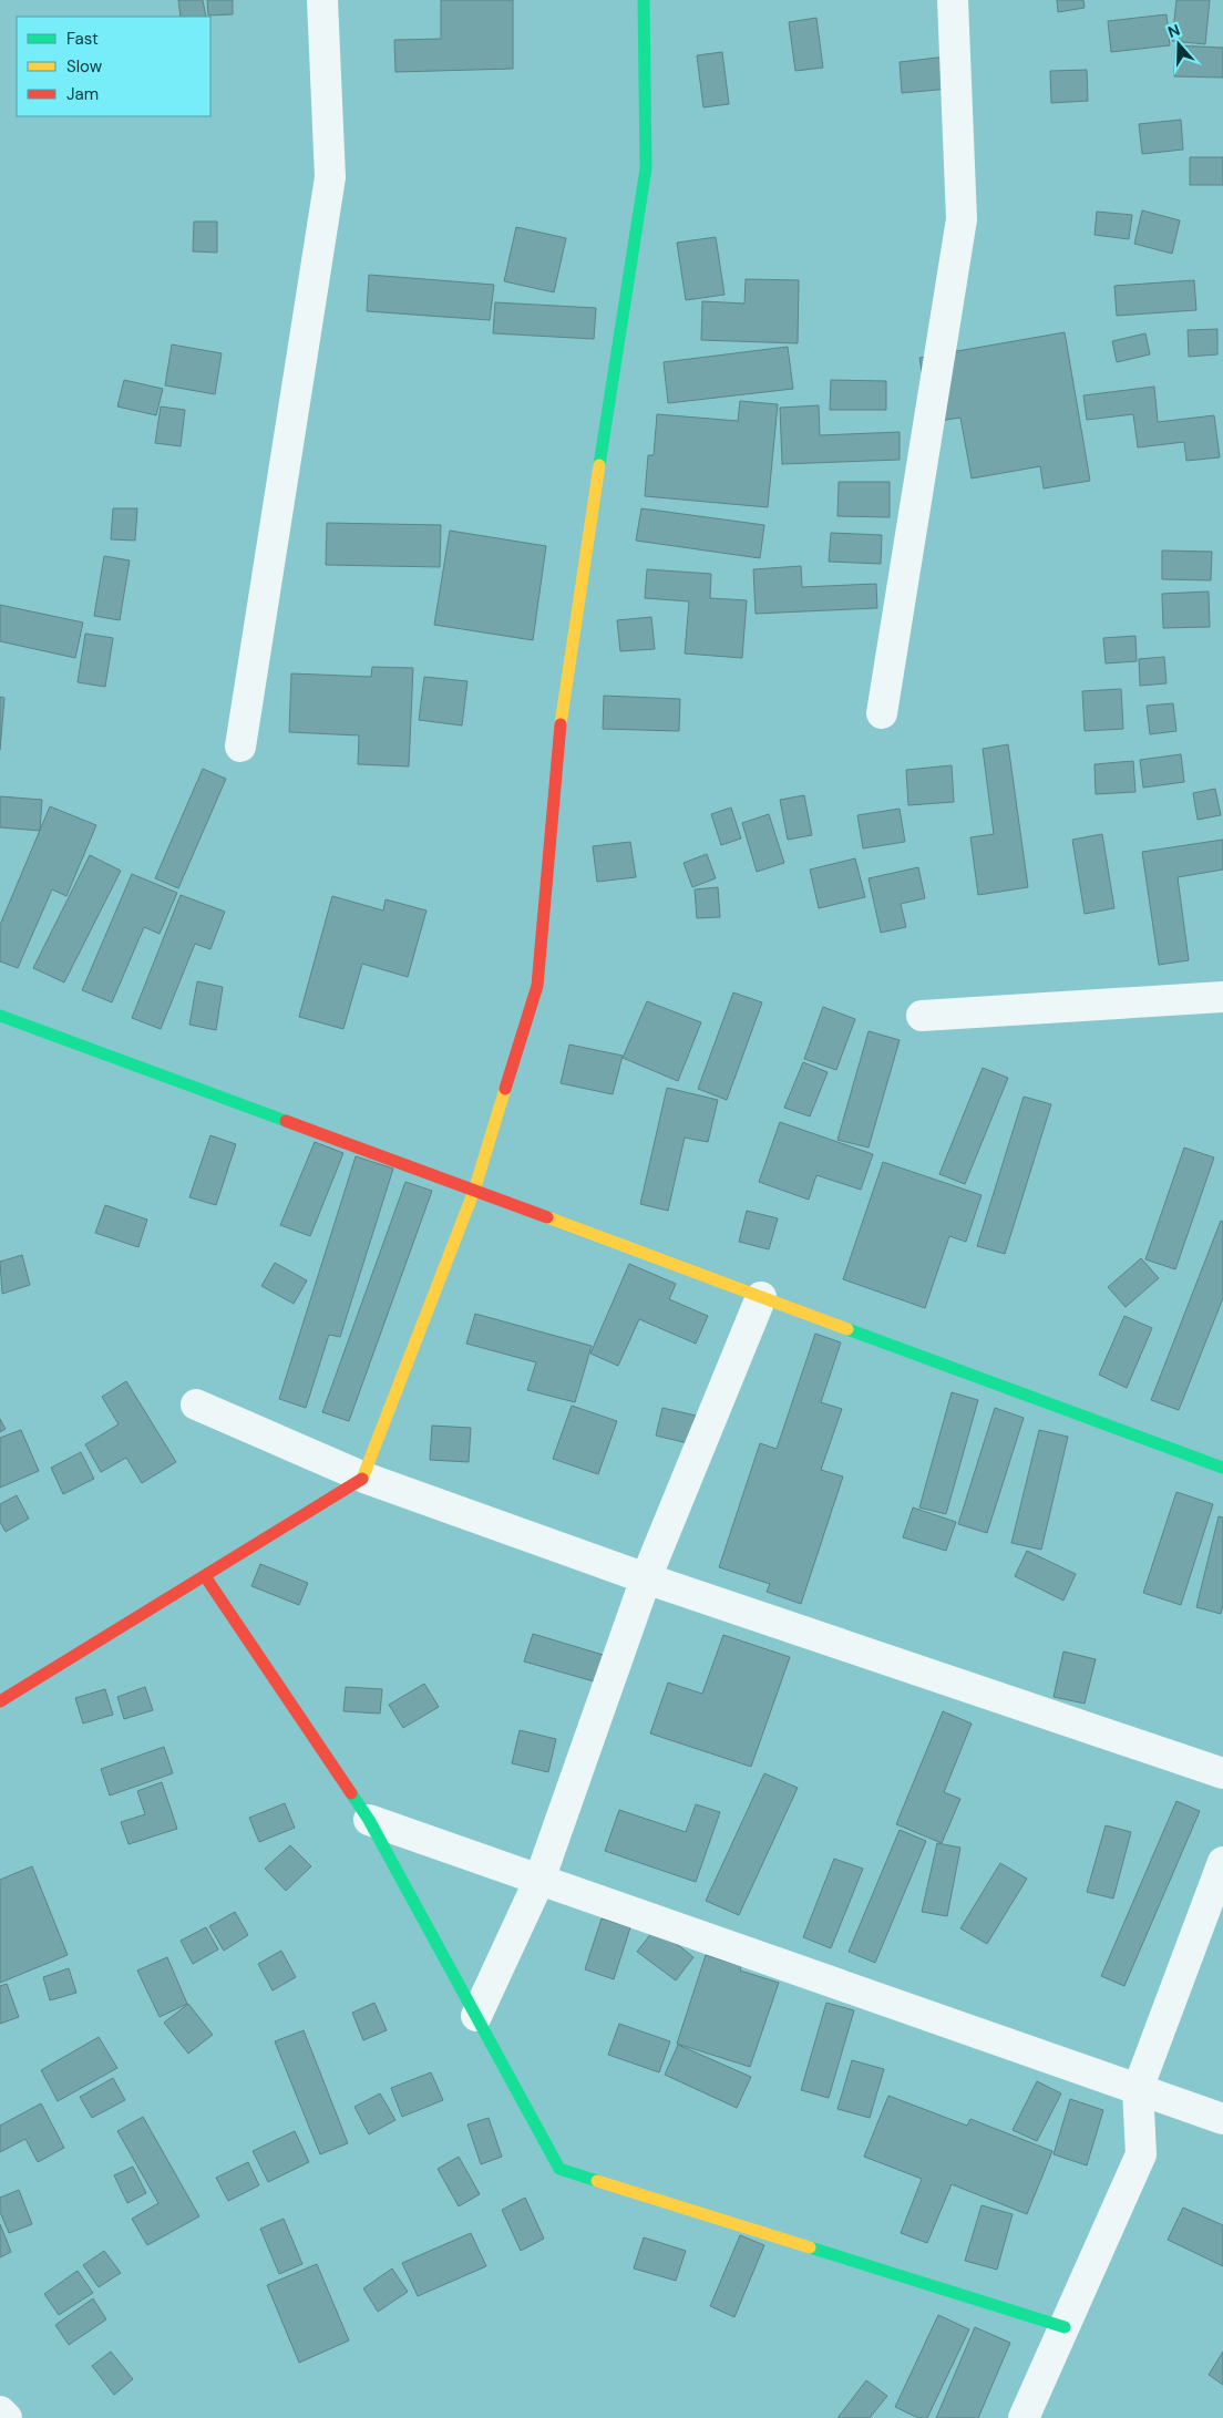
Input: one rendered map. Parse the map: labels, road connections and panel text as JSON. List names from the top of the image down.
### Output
{
  "legend": ["Fast", "Slow", "Jam"],
  "north": "top"
}
